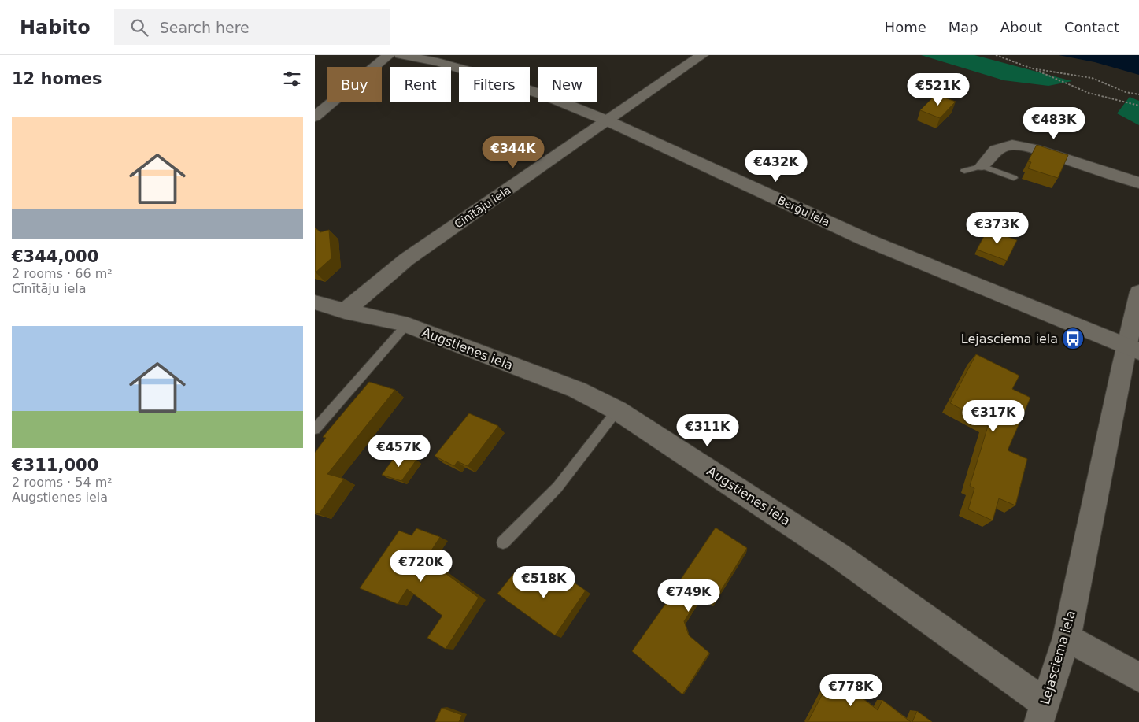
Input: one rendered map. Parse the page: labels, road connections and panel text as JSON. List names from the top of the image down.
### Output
{
  "streets": {
    "street": [
      "Cīnītāju iela",
      "Berģu iela",
      "Augstienes iela",
      "Lejasciema iela"
    ]
  },
  "crossings": [
    ["Cīnītāju iela", "Berģu iela"],
    ["Cīnītāju iela", "Augstienes iela"],
    ["Berģu iela", "Lejasciema iela"],
    ["Augstienes iela", "Lejasciema iela"]
  ],
  "places": {
    "bus stop": ["Lejasciema iela"]
  },
  "page": {
    "header": "Habito",
    "search": "Search here",
    "nav": [
      "Home",
      "Map",
      "About",
      "Contact"
    ],
    "heading": "12 homes",
    "chip": [
      "Buy",
      "Rent",
      "Filters",
      "New"
    ],
    "price": [
      "€521K",
      "€483K",
      "€344K",
      "€432K",
      "€373K",
      "€317K",
      "€311K",
      "€457K",
      "€720K",
      "€518K",
      "€749K",
      "€778K"
    ],
    "list": [
      {
        "name": "€344,000",
        "note": "2 rooms · 66 m² · Cīnītāju iela"
      },
      {
        "name": "€311,000",
        "note": "2 rooms · 54 m² · Augstienes iela"
      }
    ]
  }
}
